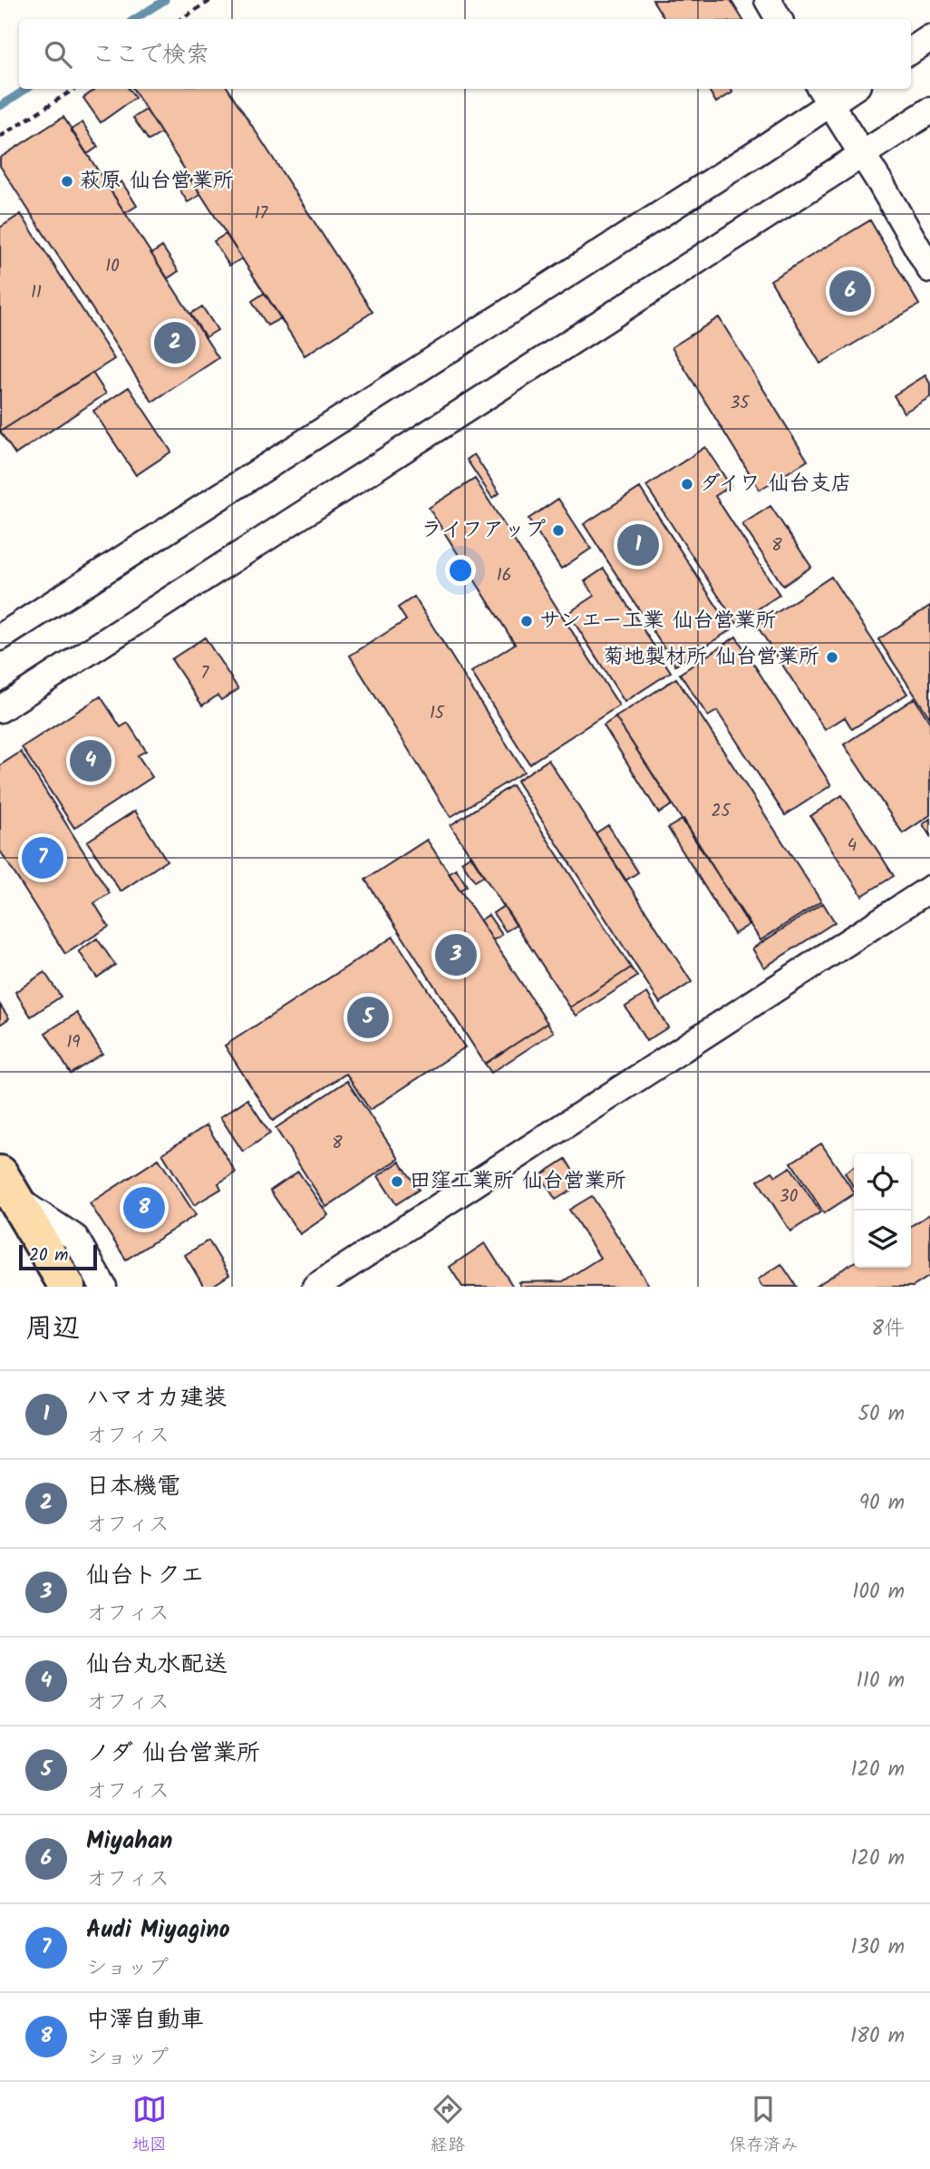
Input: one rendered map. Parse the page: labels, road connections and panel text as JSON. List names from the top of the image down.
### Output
{
  "places": [
    "萩原 仙台営業所",
    "ダイワ 仙台支店",
    "ライフアップ",
    "サンエー工業 仙台営業所",
    "菊地製材所 仙台営業所",
    "田窪工業所 仙台営業所"
  ],
  "house_numbers": [
    "17",
    "10",
    "11",
    "35",
    "8",
    "16",
    "7",
    "15",
    "25",
    "4",
    "19",
    "8",
    "30"
  ],
  "scale_bar": "20 m",
  "page": {
    "search": "ここで検索",
    "pins": [
      "6",
      "2",
      "1",
      "4",
      "7",
      "3",
      "5",
      "8"
    ],
    "scale": "20 m",
    "heading": ["周辺", "8件"],
    "list": [
      {
        "mark": "1",
        "name": "ハマオカ建装",
        "note": "オフィス",
        "value": "50 m"
      },
      {
        "mark": "2",
        "name": "日本機電",
        "note": "オフィス",
        "value": "90 m"
      },
      {
        "mark": "3",
        "name": "仙台トクエ",
        "note": "オフィス",
        "value": "100 m"
      },
      {
        "mark": "4",
        "name": "仙台丸水配送",
        "note": "オフィス",
        "value": "110 m"
      },
      {
        "mark": "5",
        "name": "ノダ 仙台営業所",
        "note": "オフィス",
        "value": "120 m"
      },
      {
        "mark": "6",
        "name": "Miyahan",
        "note": "オフィス",
        "value": "120 m"
      },
      {
        "mark": "7",
        "name": "Audi Miyagino",
        "note": "ショップ",
        "value": "130 m"
      },
      {
        "mark": "8",
        "name": "中澤自動車",
        "note": "ショップ",
        "value": "180 m"
      }
    ],
    "nav": ["地図", "経路", "保存済み"]
  }
}
